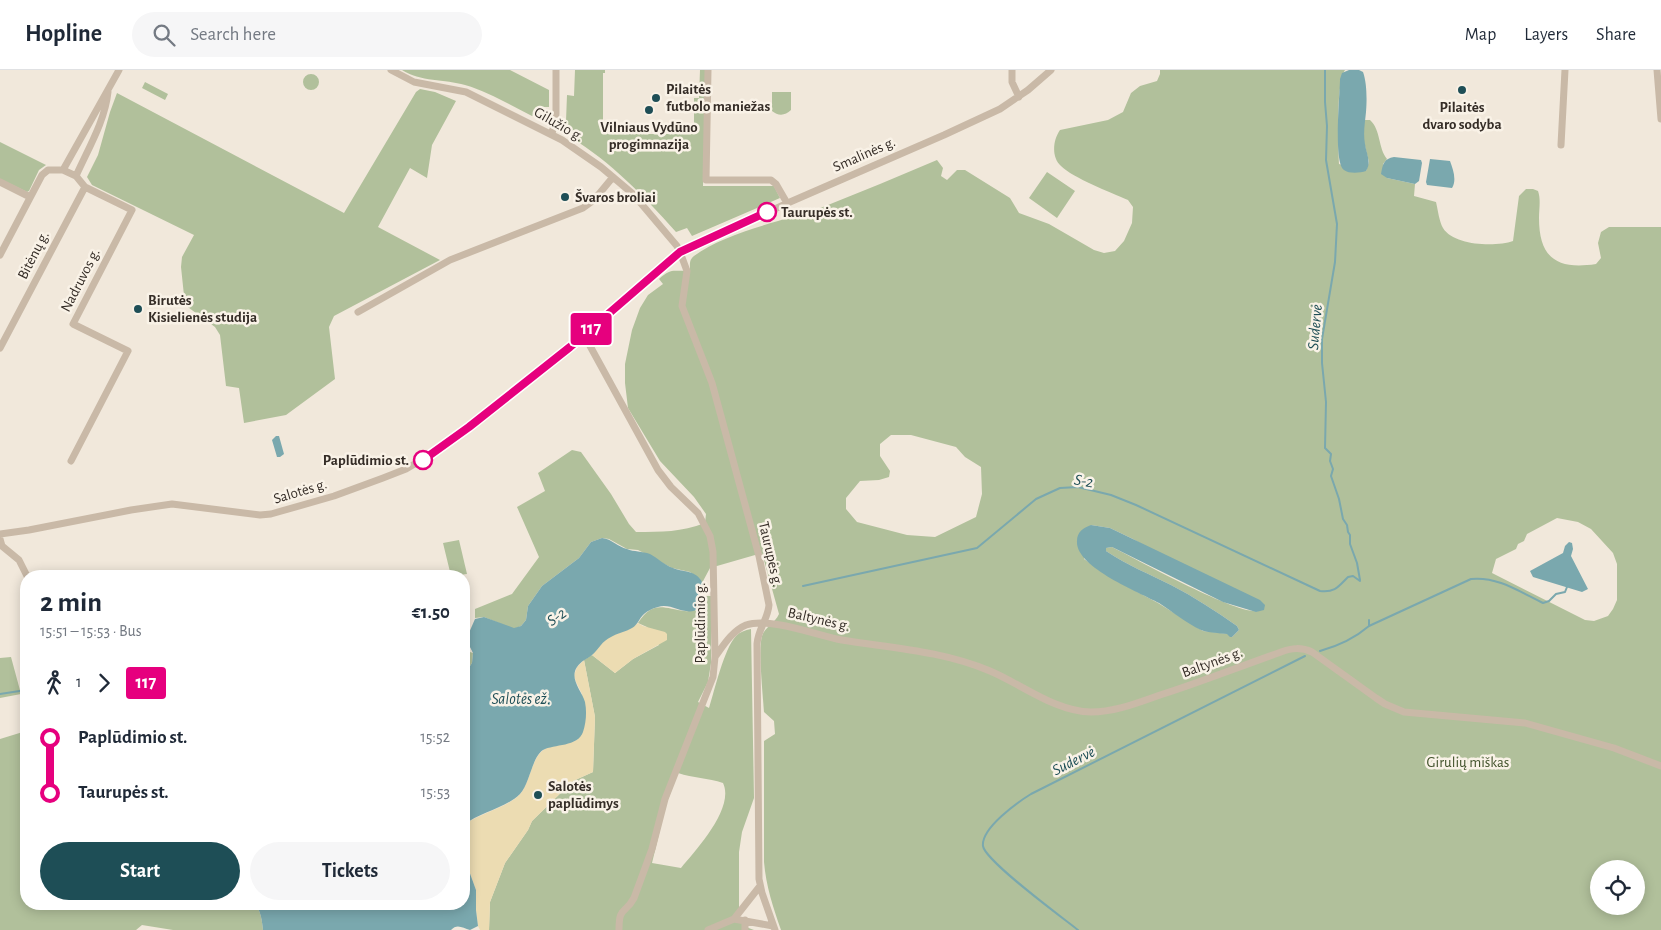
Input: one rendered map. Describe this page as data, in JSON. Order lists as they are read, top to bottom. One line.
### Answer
{"streets":{"street":["Gilužio g.","Smalinės g.","Bitėnų g.","Nadruvos g.","Salotės g.","Taurupės g.","Baltynės g.","Paplūdimio g."]},"crossings":[["Gilužio g.","Smalinės g."],["Gilužio g.","Salotės g."],["Gilužio g.","Taurupės g."],["Smalinės g.","Salotės g."],["Smalinės g.","Taurupės g."],["Bitėnų g.","Nadruvos g."],["Salotės g.","Taurupės g."],["Salotės g.","Paplūdimio g."],["Taurupės g.","Baltynės g."]],"water":["Sudervė","S-2","Salotės ež."],"parks":["Girulių miškas"],"places":["Pilaitės dvaro sodyba","Pilaitės futbolo maniežas","Vilniaus Vydūno progimnazija","Švaros broliai","Taurupės st.","Birutės Kisielienės studija","Paplūdimio st.","Salotės paplūdimys"],"lines":["bus line 117"],"page":{"header":"Hopline","search":"Search here","nav":["Map","Layers","Share"],"on_map":"117","heading":["2 min","15:51 – 15:53 · Bus","€1.50"],"legs":["1","117"],"list":[{"name":"Paplūdimio st.","value":"15:52"},{"name":"Taurupės st.","value":"15:53"}],"buttons":["Start","Tickets"]}}
